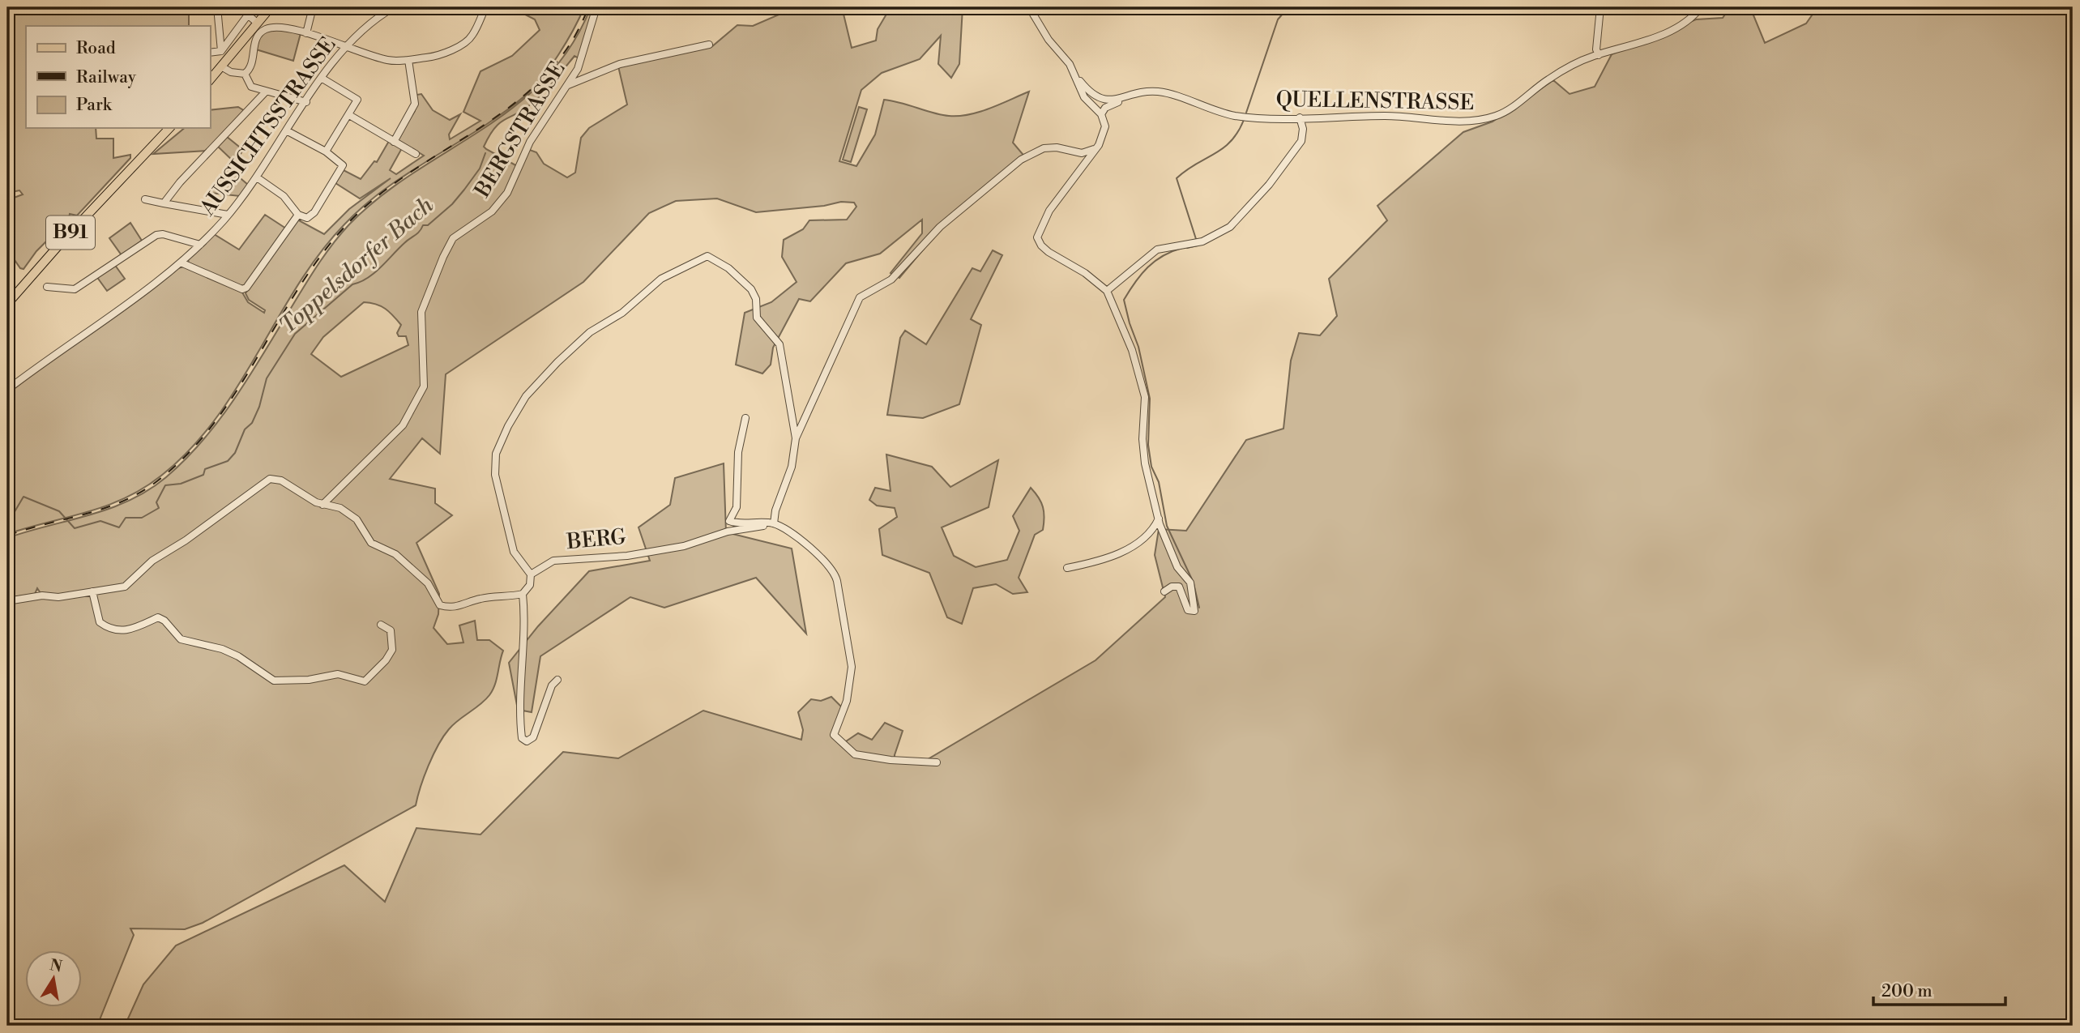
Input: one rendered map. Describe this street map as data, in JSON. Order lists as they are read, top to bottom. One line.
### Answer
{"streets":{"main road":["B91"],"street":["QUELLENSTRASSE","AUSSICHTSSTRASSE","BERGSTRASSE","BERG"]},"water":["Toppelsdorfer Bach"],"legend":["Road","Railway","Park"],"scale_bar":"200 m","north":"top"}
